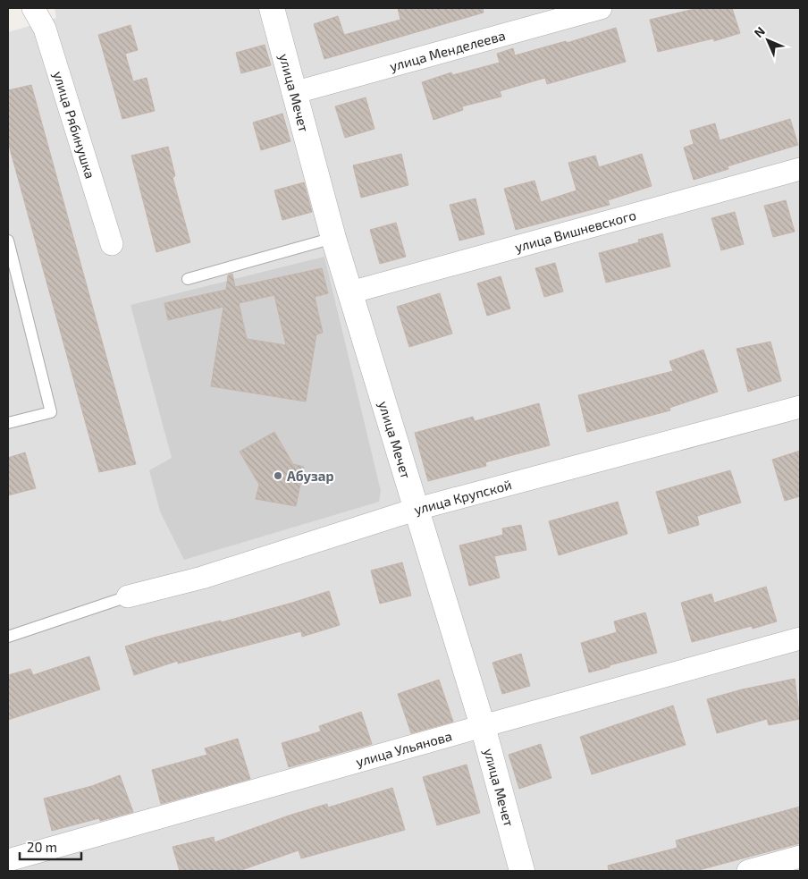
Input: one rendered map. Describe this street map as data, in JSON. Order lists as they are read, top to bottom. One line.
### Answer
{"streets":{"street":["улица Менделеева","улица Мечет","улица Рябинушка","улица Вишневского","улица Крупской","улица Ульянова"]},"crossings":[["улица Менделеева","улица Мечет"],["улица Мечет","улица Вишневского"],["улица Мечет","улица Крупской"],["улица Мечет","улица Ульянова"]],"places":["Абузар"],"scale_bar":"20 m","north":"top left"}
